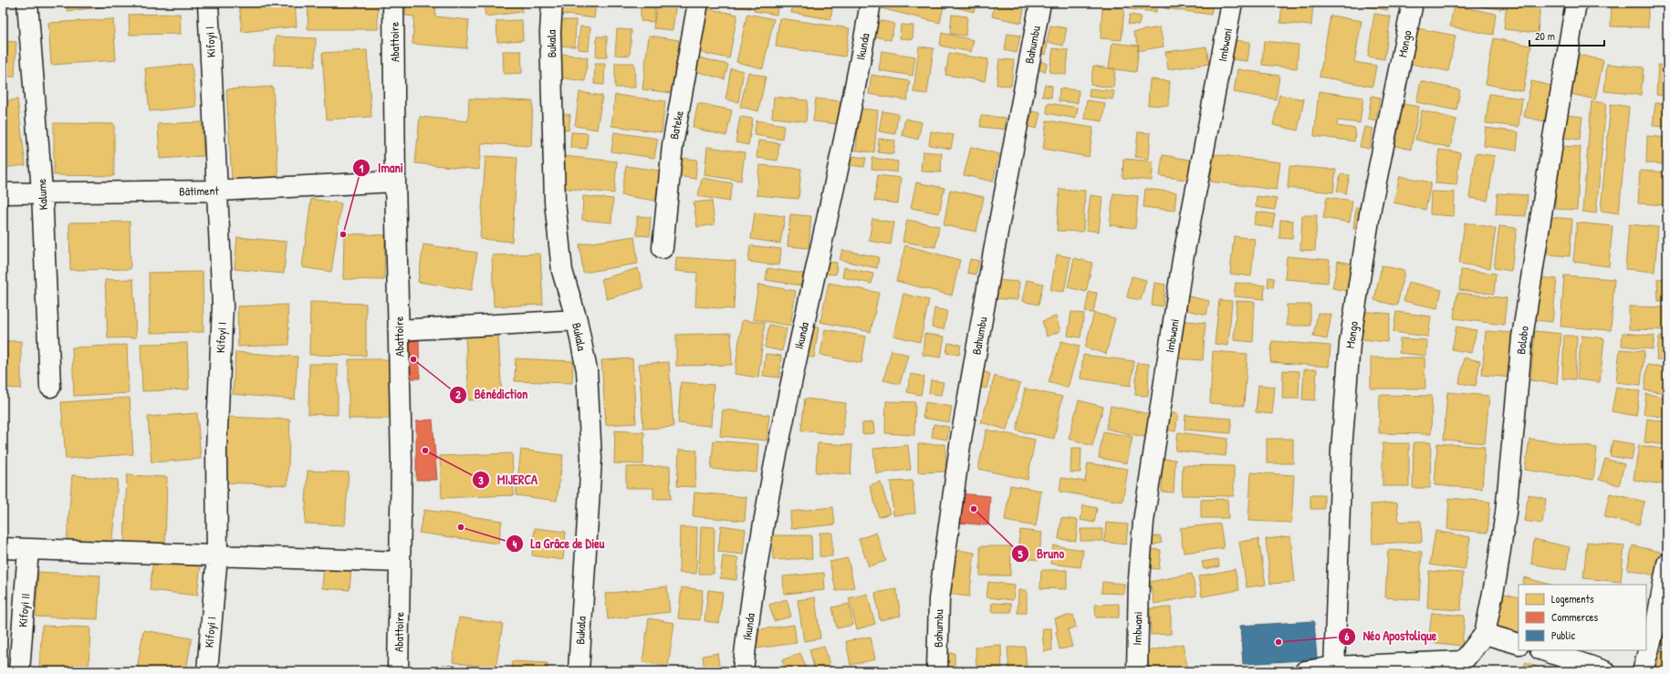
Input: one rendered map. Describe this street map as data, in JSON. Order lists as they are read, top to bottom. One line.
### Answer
{"streets":{"street":["Kifoyi I","Abattoire","Bukala","Mongo","Bahumbu","Imbwani","Ikunda","Bateke","Bâtiment","Kalume","Bolobo","Kifoyi II"]},"crossings":[["Kifoyi I","Bâtiment"],["Abattoire","Bâtiment"],["Bâtiment","Kalume"]],"places":["Imani","Bénédiction","MIJERCA","Bruno","La Grâce de Dieu","Néo Apostolique"],"legend":["Logements","Commerces","Public"],"scale_bar":"20 m"}
